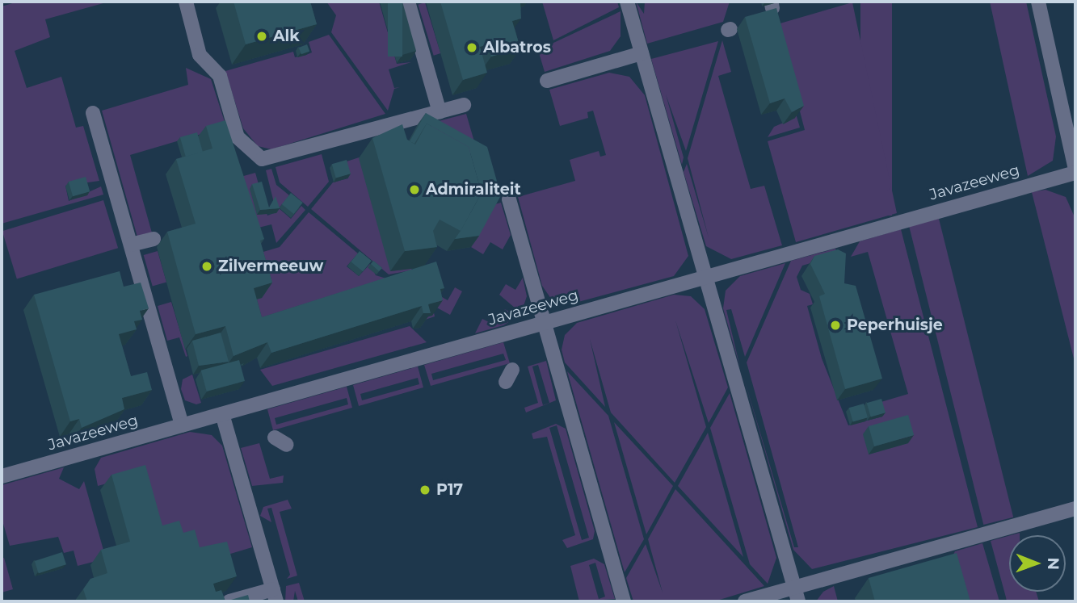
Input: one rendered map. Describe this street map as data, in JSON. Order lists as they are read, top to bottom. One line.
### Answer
{"streets":{"street":["Javazeeweg"]},"places":["Alk","Albatros","Admiraliteit","Zilvermeeuw","Peperhuisje","P17"],"north":"right"}
